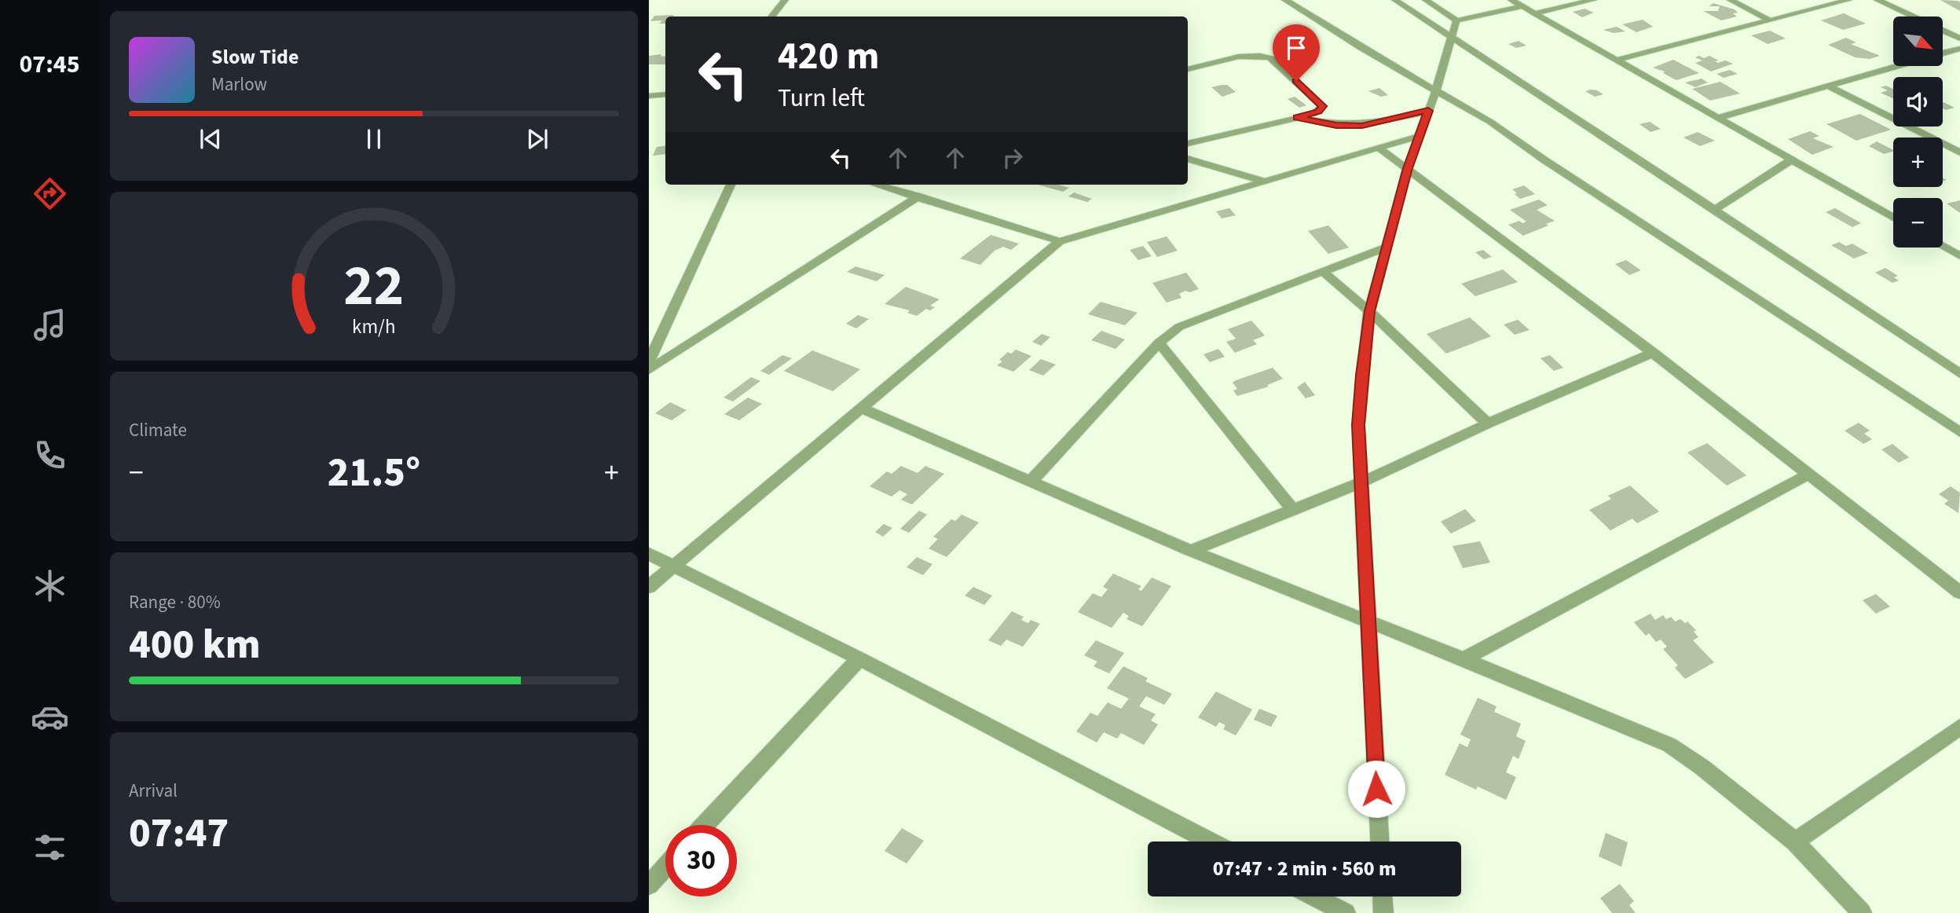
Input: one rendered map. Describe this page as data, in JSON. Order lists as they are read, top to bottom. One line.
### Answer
{"north":"bottom right","page":{"tabs":"07:45","map_buttons":["+","−"],"turn":["420 m","Turn left"],"song":["Slow Tide","Marlow"],"tile":["Climate",["Range · 80%","400 km"],["Arrival","07:47"]],"heat":["−","21.5°","+"],"limit":"30","trip":"07:47 · 2 min · 560 m","gauge":["22","km/h"]}}
